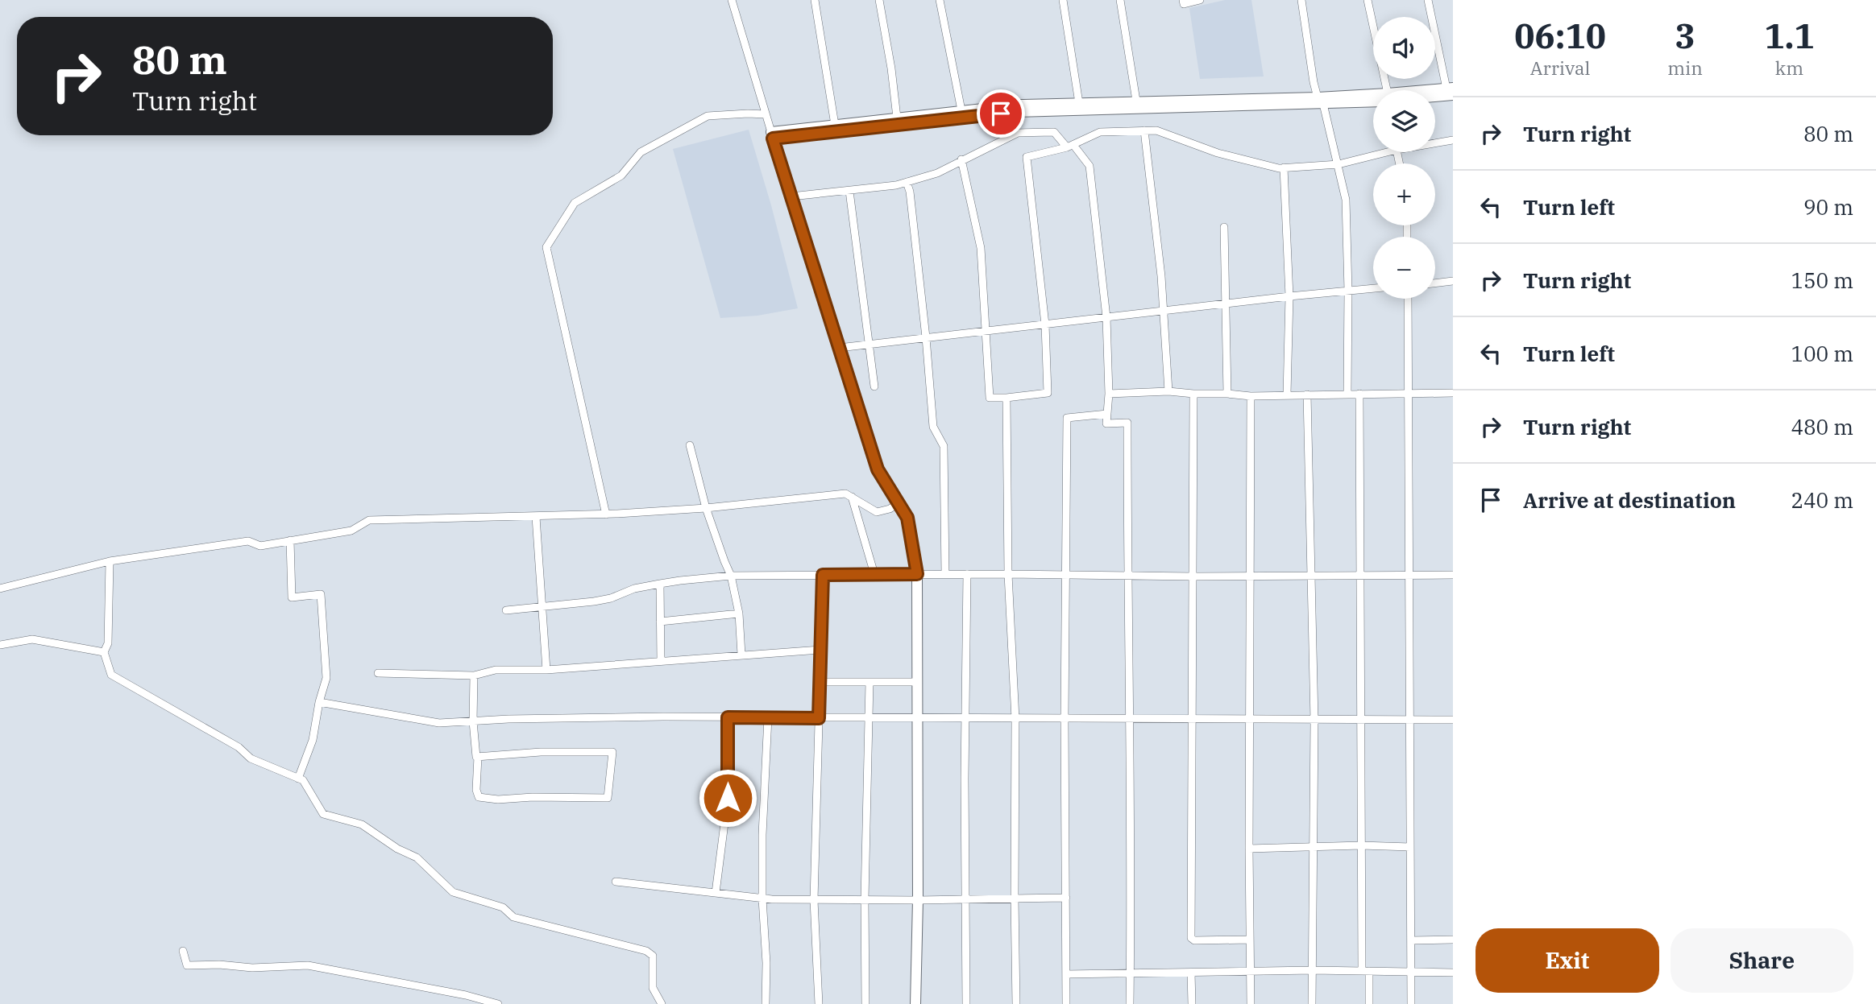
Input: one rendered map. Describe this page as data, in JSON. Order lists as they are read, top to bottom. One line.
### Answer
{"page":{"eta":["06:10","Arrival","3","min","1.1","km"],"map_buttons":["+","−"],"turn":["80 m","Turn right"],"list":[{"name":"Turn right","value":"80 m"},{"name":"Turn left","value":"90 m"},{"name":"Turn right","value":"150 m"},{"name":"Turn left","value":"100 m"},{"name":"Turn right","value":"480 m"},{"name":"Arrive at destination","value":"240 m"}],"buttons":["Exit","Share"]}}
